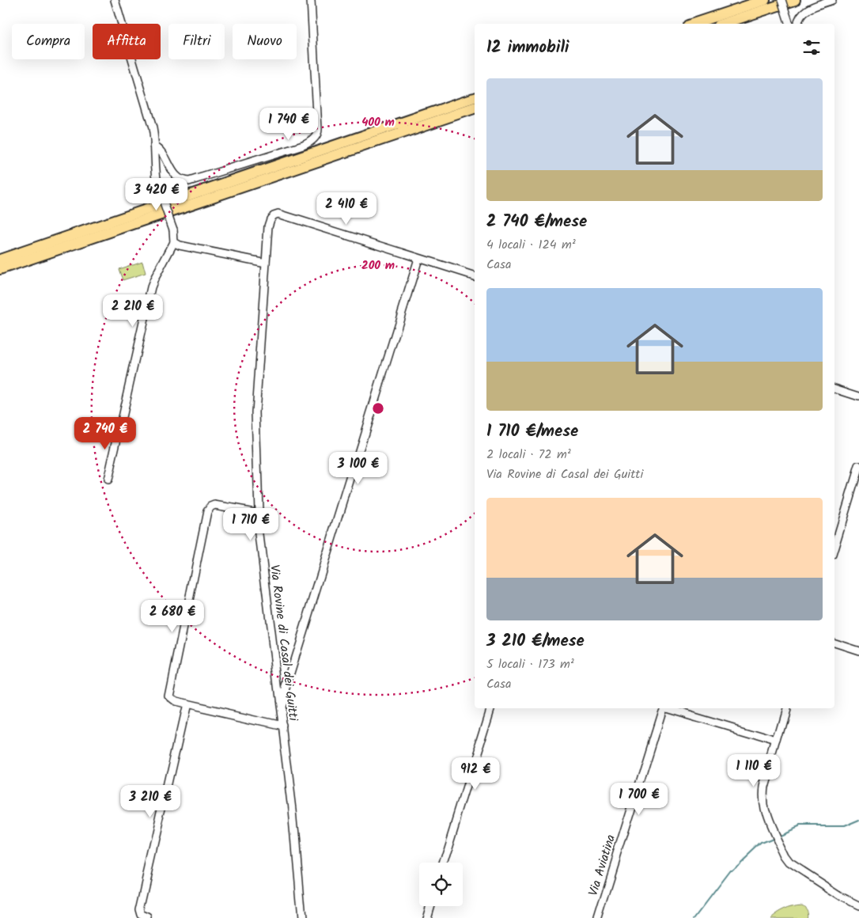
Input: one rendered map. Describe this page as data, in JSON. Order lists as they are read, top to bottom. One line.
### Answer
{"streets":{"street":["Via Rovine di Casal dei Guitti","Via Aviatina"]},"page":{"chip":["Compra","Affitta","Filtri","Nuovo"],"heading":"12 immobili","list":[{"name":"2 740 €/mese","note":"4 locali · 124 m² · Casa"},{"name":"1 710 €/mese","note":"2 locali · 72 m² · Via Rovine di Casal dei Guitti"},{"name":"3 210 €/mese","note":"5 locali · 173 m² · Casa"}],"price":["1 740 €","3 420 €","2 410 €","2 210 €","2 740 €","3 100 €","1 710 €","2 680 €","1 110 €","912 €","1 700 €","3 210 €"]},"rings":["400 m","200 m"]}
